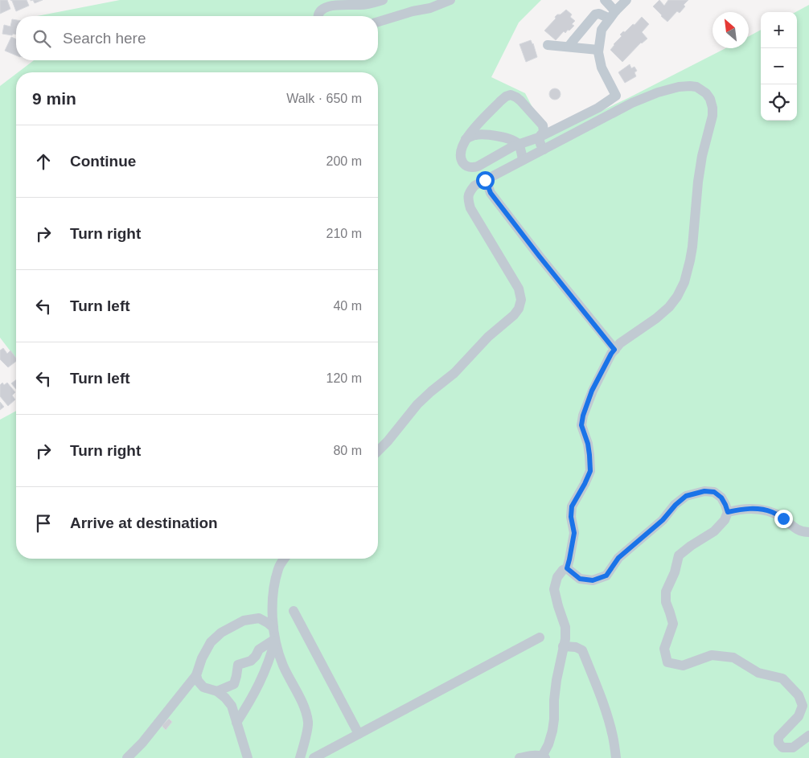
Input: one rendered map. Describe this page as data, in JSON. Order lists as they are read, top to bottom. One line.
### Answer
{"north":"top left","page":{"map_buttons":["+","−"],"search":"Search here","heading":["9 min","Walk · 650 m"],"list":[["Continue","200 m"],["Turn right","210 m"],["Turn left","40 m"],["Turn left","120 m"],["Turn right","80 m"],"Arrive at destination"]}}
